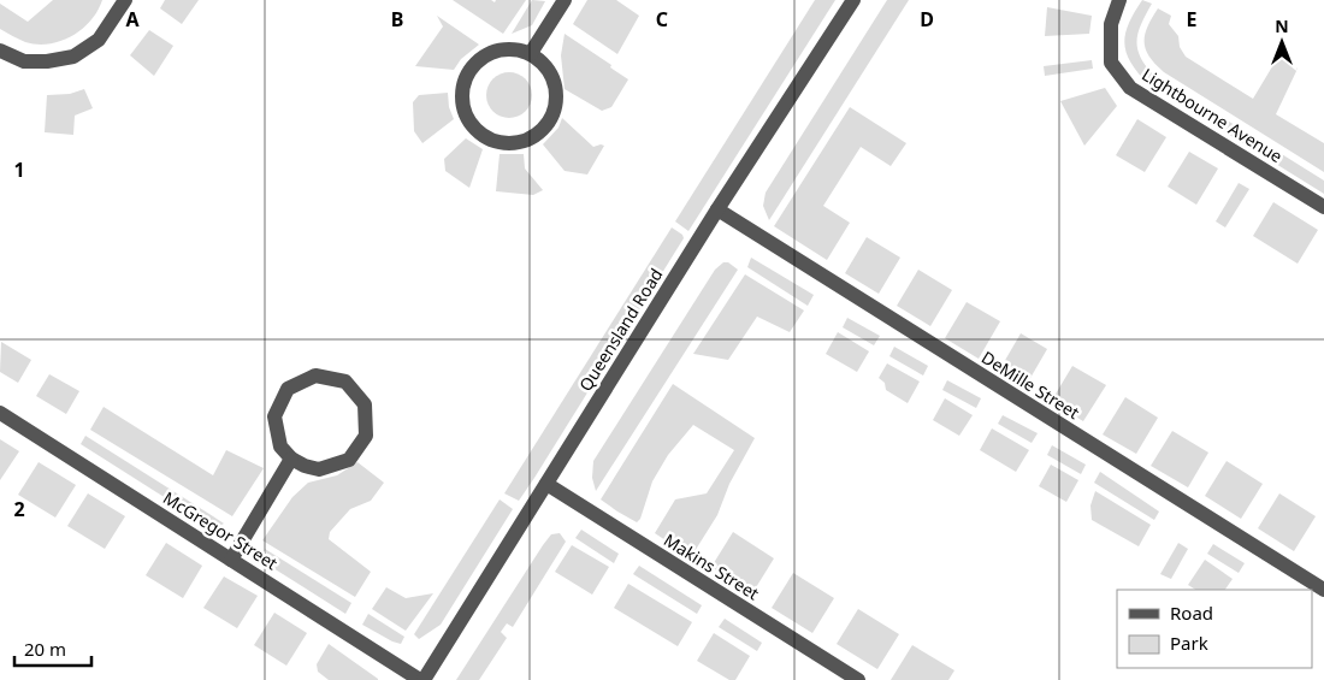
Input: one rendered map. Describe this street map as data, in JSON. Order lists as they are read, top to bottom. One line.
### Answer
{"streets":{"street":["Lightbourne Avenue","Queensland Road","DeMille Street","McGregor Street","Makins Street"]},"crossings":[["Queensland Road","DeMille Street"],["Queensland Road","McGregor Street"],["Queensland Road","Makins Street"]],"legend":["Road","Park"],"scale_bar":"20 m","north":"top","grid":{"columns":["A","B","C","D","E"],"rows":["1","2"]}}
